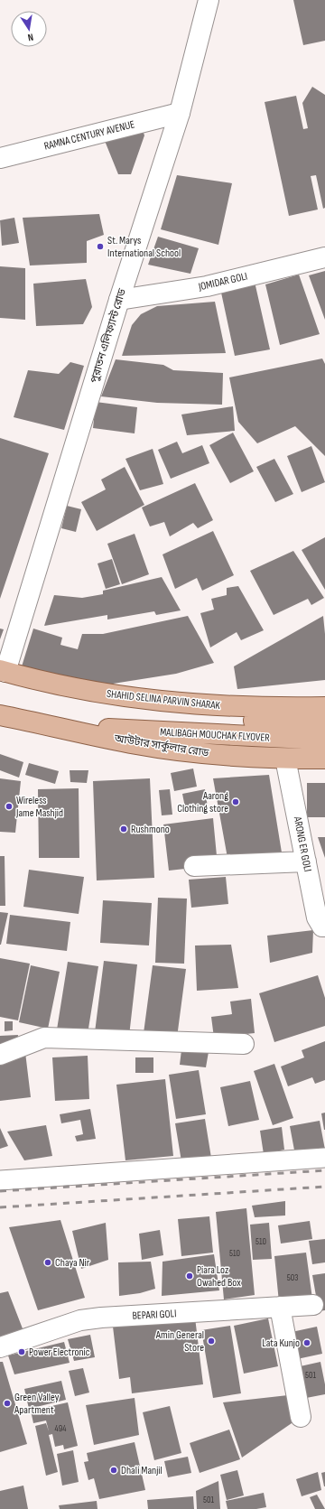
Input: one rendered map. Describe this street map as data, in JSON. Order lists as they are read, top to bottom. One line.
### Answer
{"streets":{"main road":["SHAHID SELINA PARVIN SHARAK","MALIBAGH MOUCHAK FLYOVER","আউটার সার্কুলার রোড"],"street":["RAMNA CENTURY AVENUE","JOMIDAR GOLI","পুরাতন এলিফ্যান্ট রোড","ARONG ER GOLI","BEPARI GOLI"]},"crossings":[["RAMNA CENTURY AVENUE","পুরাতন এলিফ্যান্ট রোড"],["JOMIDAR GOLI","পুরাতন এলিফ্যান্ট রোড"],["পুরাতন এলিফ্যান্ট রোড","SHAHID SELINA PARVIN SHARAK"],["MALIBAGH MOUCHAK FLYOVER","আউটার সার্কুলার রোড"],["আউটার সার্কুলার রোড","ARONG ER GOLI"]],"places":["St. Marys International School","Aarong Clothing store","Wireless Jame Mashjid","Rushmono","Chaya Nir","Piara Loz Owahed Box","Amin General Store","Lata Kunjo","Power Electronic","Green Valley Apartment","Dhali Manjil"],"house_numbers":["510","510","503","501","494","501"],"north":"bottom"}
